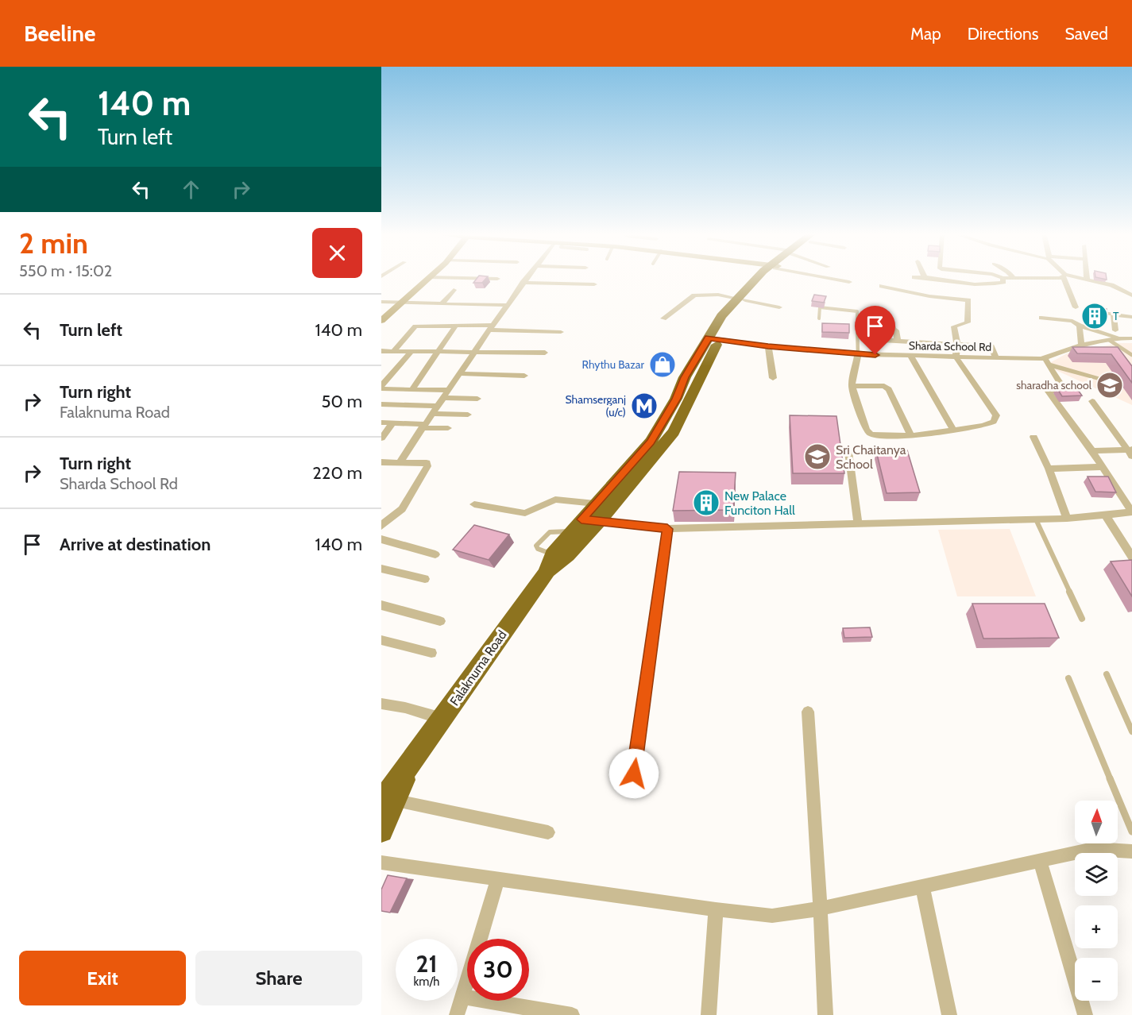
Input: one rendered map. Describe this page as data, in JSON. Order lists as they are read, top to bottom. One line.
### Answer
{"streets":{"highway":["Falaknuma Road"],"street":["Sharda School Rd"]},"crossings":[["Sharda School Rd","Falaknuma Road"]],"places":{"building":["T","New Palace Funciton Hall"],"shop":["Rhythu Bazar"],"school or university":["sharadha school","Sri Chaitanya School"],"metro station":["Shamserganj (u/c)"]},"north":"top","page":{"header":"Beeline","nav":["Map","Directions","Saved"],"turn":["140 m","Turn left"],"heading":["2 min","550 m · 15:02"],"list":[{"name":"Turn left","value":"140 m"},{"name":"Turn right","note":"Falaknuma Road","value":"50 m"},{"name":"Turn right","note":"Sharda School Rd","value":"220 m"},{"name":"Arrive at destination","value":"140 m"}],"map_buttons":["+","−"],"speed":"21 km/h","limit":"30","buttons":["Exit","Share"]}}
